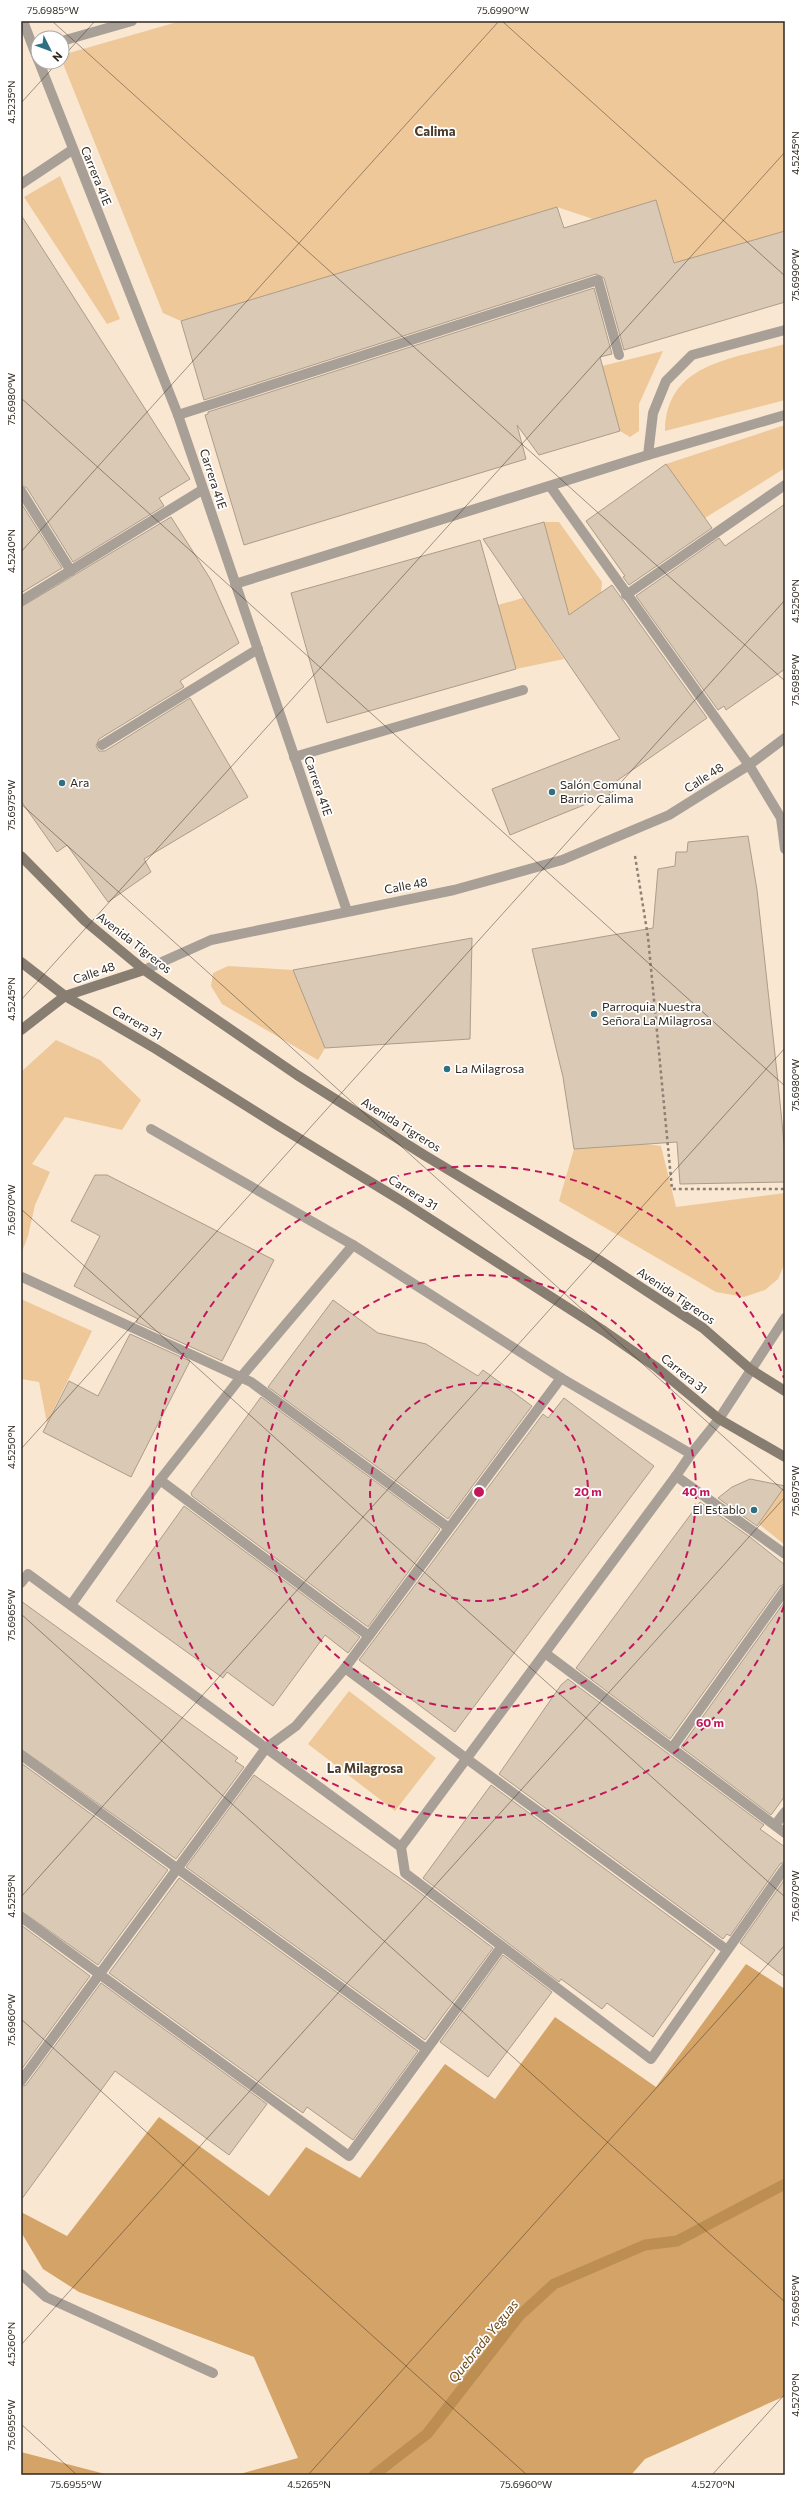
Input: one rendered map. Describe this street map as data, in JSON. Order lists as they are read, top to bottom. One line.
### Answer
{"streets":{"main road":["Calle 48","Avenida Tigreros","Carrera 31"],"street":["Carrera 41E"]},"crossings":[["Carrera 41E","Calle 48"],["Calle 48","Avenida Tigreros"],["Calle 48","Carrera 31"]],"districts":["Calima","La Milagrosa"],"water":["Quebrada Yeguas"],"places":["Ara","Salón Comunal Barrio Calima","Parroquia Nuestra Señora La Milagrosa","La Milagrosa","El Establo"],"north":"bottom right","coordinates":["75.6985°W","75.6990°W","4.5235°N","4.5245°N","75.6980°W","4.5240°N","4.5250°N","75.6975°W","75.6970°W","75.6965°W","4.5255°N","75.6960°W","4.5260°N","4.5270°N","75.6955°W","4.5265°N"],"rings":["20 m","40 m","60 m"]}
